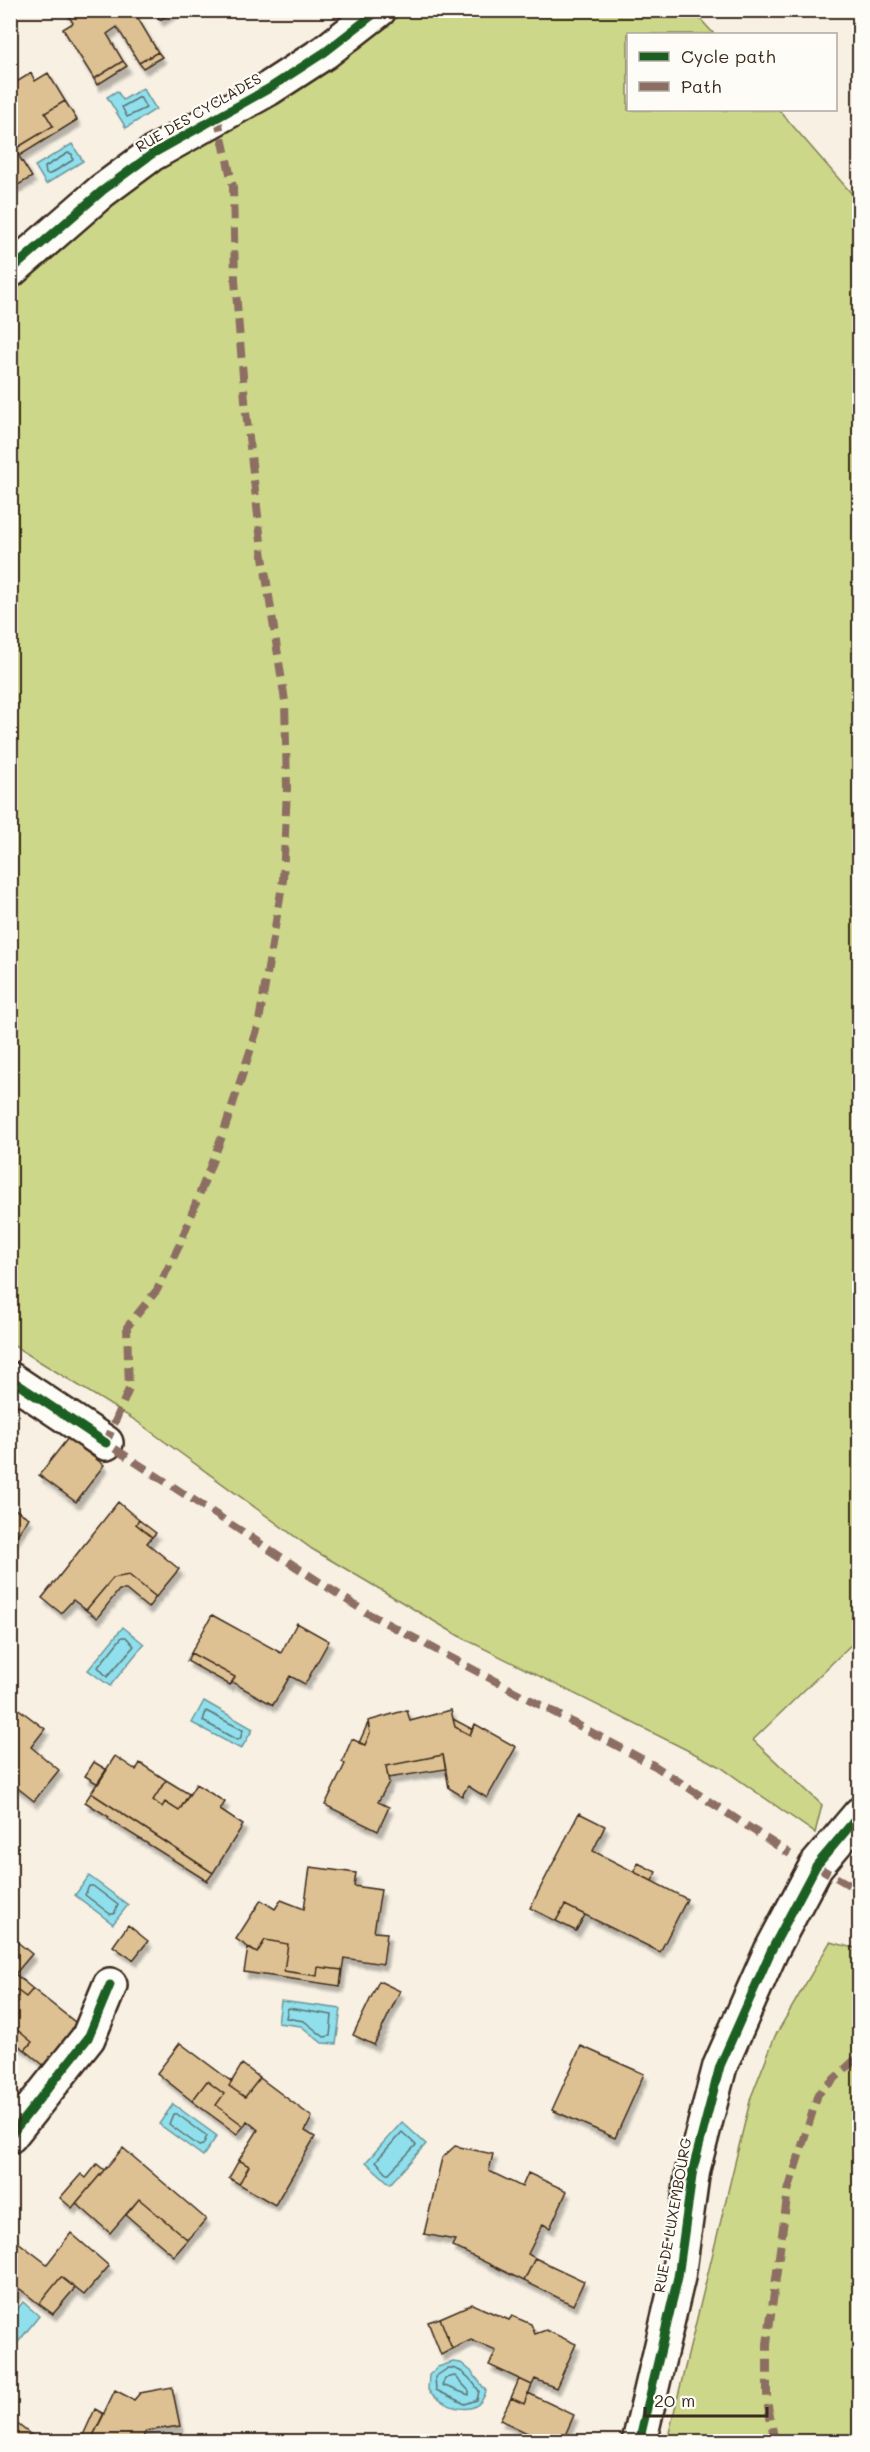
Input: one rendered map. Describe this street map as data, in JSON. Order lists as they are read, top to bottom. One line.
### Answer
{"streets":{"street":["RUE DES CYCLADES","RUE DE LUXEMBOURG"]},"legend":["Cycle path","Path"],"scale_bar":"20 m"}
